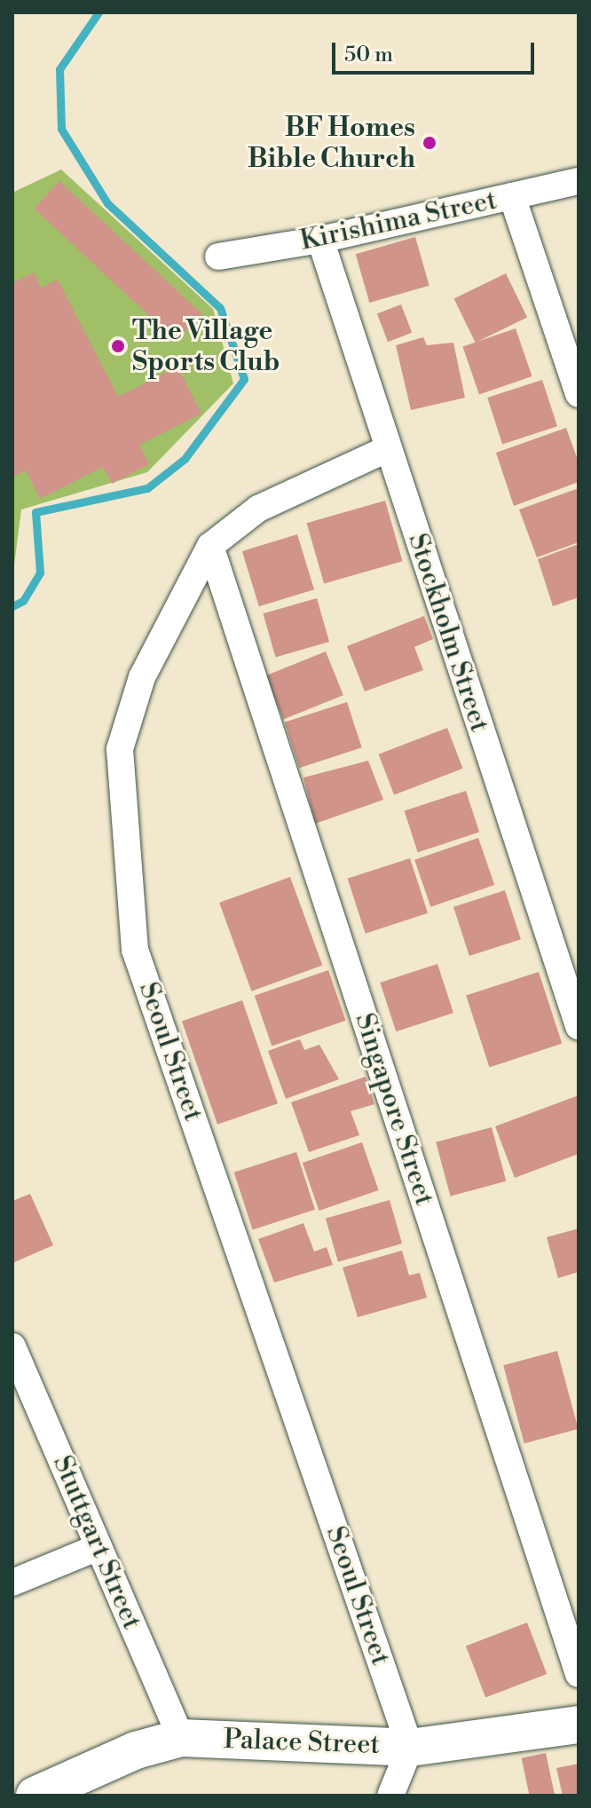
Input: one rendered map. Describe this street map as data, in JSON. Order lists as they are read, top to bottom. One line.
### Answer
{"streets":{"street":["Kirishima Street","Stockholm Street","Seoul Street","Singapore Street","Stuttgart Street","Palace Street"]},"crossings":[["Kirishima Street","Stockholm Street"],["Stockholm Street","Seoul Street"],["Seoul Street","Singapore Street"],["Seoul Street","Palace Street"],["Stuttgart Street","Palace Street"]],"places":["BF Homes Bible Church","The Village Sports Club"],"scale_bar":"50 m"}
